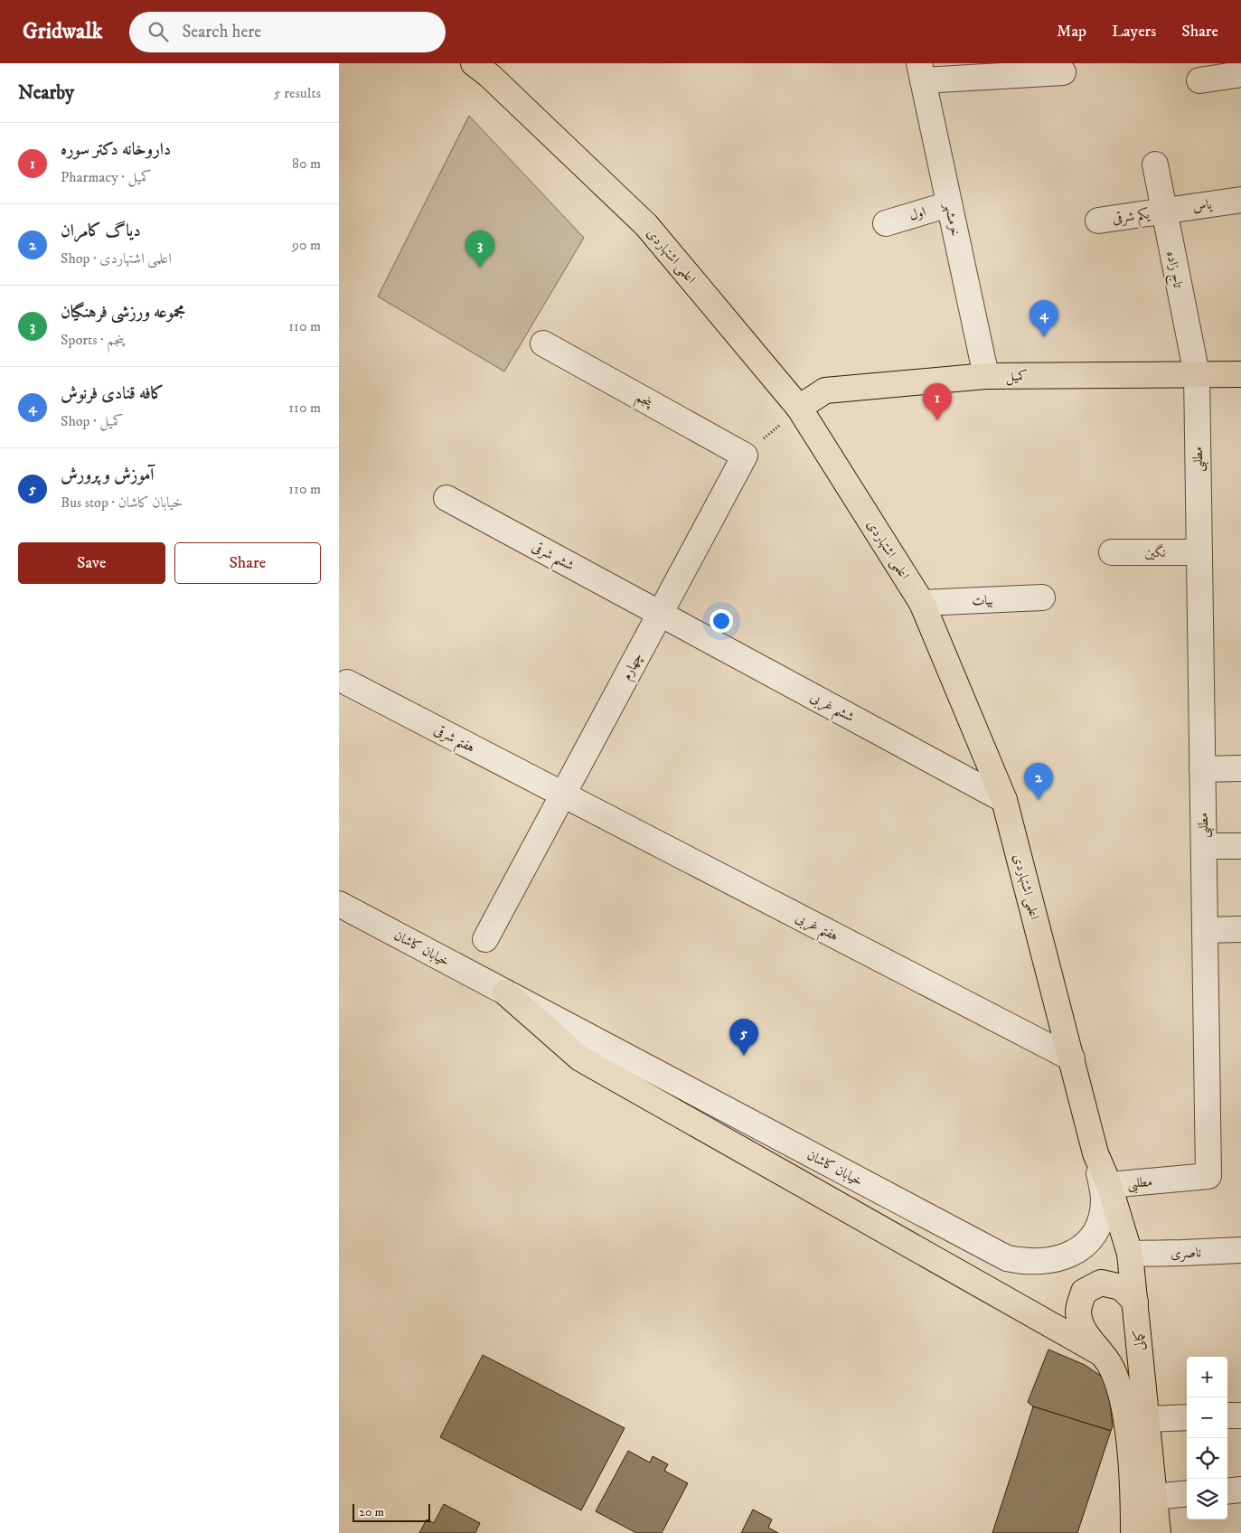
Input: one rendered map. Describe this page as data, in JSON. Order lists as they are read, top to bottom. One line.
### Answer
{"streets":{"main road":["اعلمی اشتهاردی","کمیل","خیابان کاشان","کمالی"],"street":["یاس","اول","یکم شرقی","خرمشهر","تاج زاده","پنجم","مطلبی","نگین","ششم شرقی","بیات","چهارم","ششم غربی","هفتم شرقی","هفتم غربی","ناصری"]},"crossings":[["یاس","یکم شرقی"],["یاس","تاج زاده"],["اول","خرمشهر"],["یکم شرقی","تاج زاده"],["خرمشهر","کمیل"],["اعلمی اشتهاردی","کمیل"],["اعلمی اشتهاردی","بیات"],["اعلمی اشتهاردی","ششم غربی"],["اعلمی اشتهاردی","هفتم غربی"],["اعلمی اشتهاردی","خیابان کاشان"],["اعلمی اشتهاردی","کمالی"],["تاج زاده","کمیل"],["تاج زاده","مطلبی"],["کمیل","مطلبی"],["پنجم","چهارم"],["مطلبی","نگین"],["مطلبی","کمالی"],["ششم شرقی","چهارم"],["ششم شرقی","ششم غربی"],["چهارم","ششم غربی"],["چهارم","هفتم شرقی"],["چهارم","هفتم غربی"],["هفتم شرقی","هفتم غربی"],["خیابان کاشان","کمالی"],["ناصری","کمالی"]],"scale_bar":"20 m","page":{"header":"Gridwalk","search":"Search here","nav":["Map","Layers","Share"],"heading":["Nearby","5 results"],"list":[{"mark":"1","name":"داروخانه دکتر سوره","note":"Pharmacy · کمیل","value":"80 m"},{"mark":"2","name":"دیاگ کامران","note":"Shop · اعلمی اشتهاردی","value":"90 m"},{"mark":"3","name":"مجموعه ورزشی فرهنگیان","note":"Sports · پنجم","value":"110 m"},{"mark":"4","name":"کافه قنادی فرنوش","note":"Shop · کمیل","value":"110 m"},{"mark":"5","name":"آموزش و پرورش","note":"Bus stop · خیابان کاشان","value":"110 m"}],"pins":["3","4","1","2","5"],"buttons":["Save","Share"],"map_buttons":["+","−"],"scale":"20 m"}}
